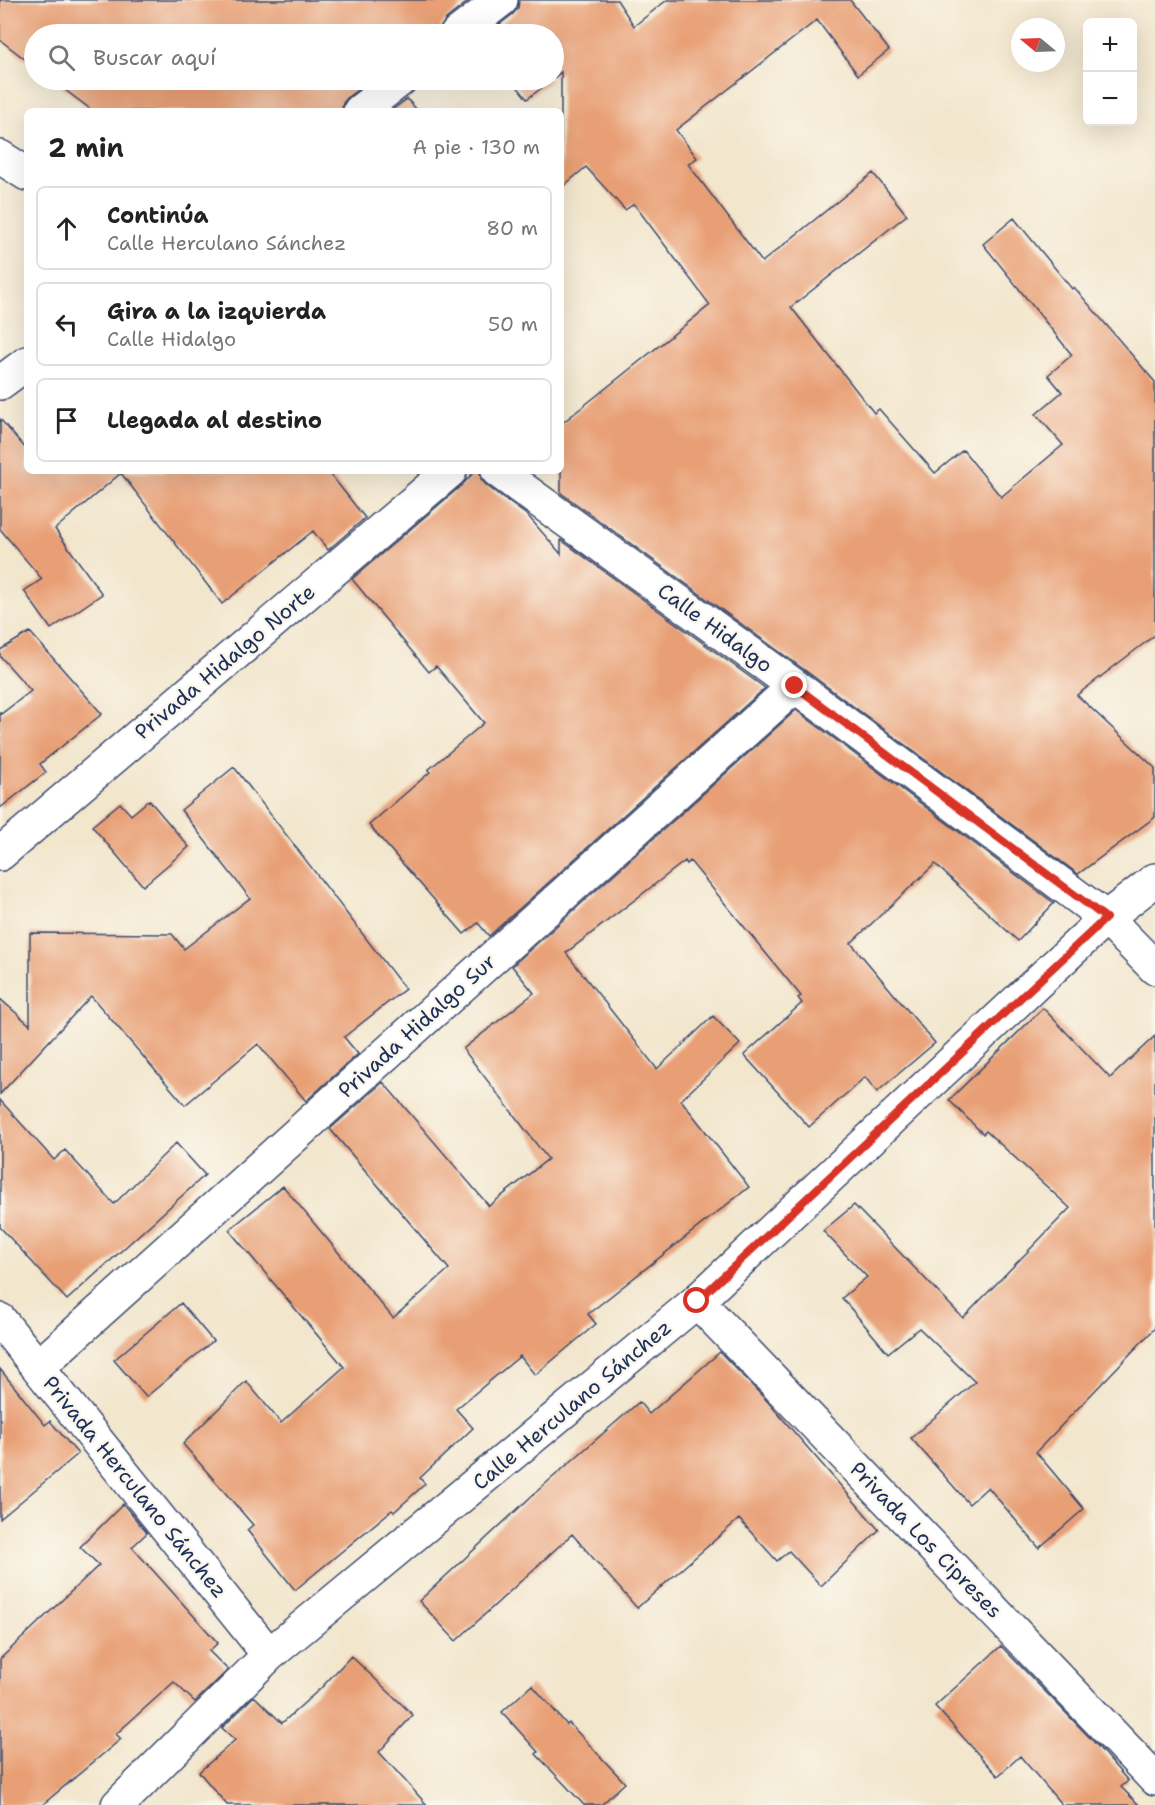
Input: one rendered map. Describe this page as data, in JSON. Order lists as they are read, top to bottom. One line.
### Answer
{"streets":{"street":["Calle Hidalgo","Privada Hidalgo Norte","Privada Hidalgo Sur","Calle Herculano Sánchez","Privada Herculano Sánchez","Privada Los Cipreses"]},"crossings":[["Calle Hidalgo","Privada Hidalgo Sur"],["Calle Hidalgo","Calle Herculano Sánchez"],["Privada Hidalgo Sur","Privada Herculano Sánchez"],["Calle Herculano Sánchez","Privada Herculano Sánchez"],["Calle Herculano Sánchez","Privada Los Cipreses"]],"north":"left","page":{"map_buttons":["+","−"],"search":"Buscar aquí","heading":["2 min","A pie · 130 m"],"list":[["Continúa","Calle Herculano Sánchez","80 m"],["Gira a la izquierda","Calle Hidalgo","50 m"],"Llegada al destino"]}}
